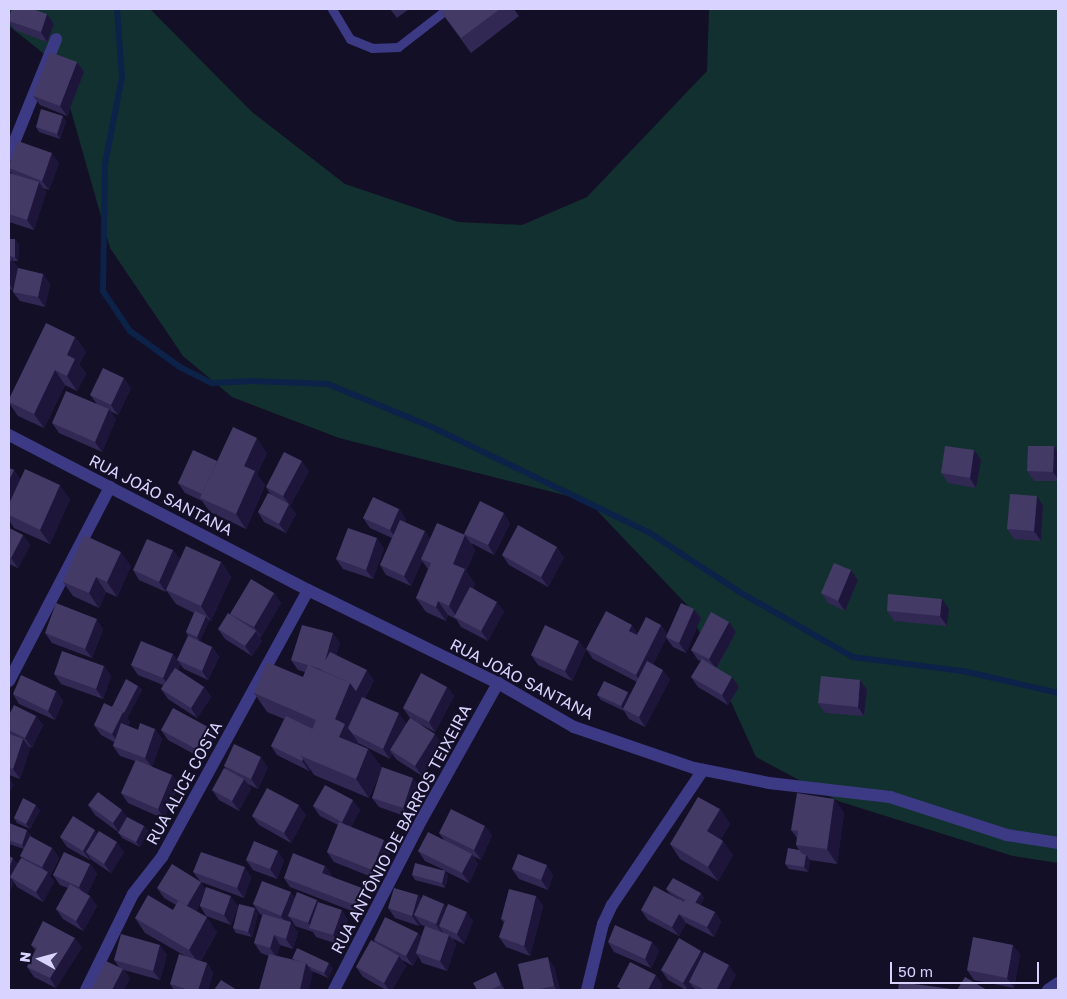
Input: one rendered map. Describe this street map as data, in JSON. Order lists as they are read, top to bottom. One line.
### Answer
{"streets":{"street":["RUA JOÃO SANTANA","RUA ALICE COSTA","RUA ANTÔNIO DE BARROS TEIXEIRA"]},"crossings":[["RUA JOÃO SANTANA","RUA ALICE COSTA"],["RUA JOÃO SANTANA","RUA ANTÔNIO DE BARROS TEIXEIRA"]],"scale_bar":"50 m","north":"left"}
